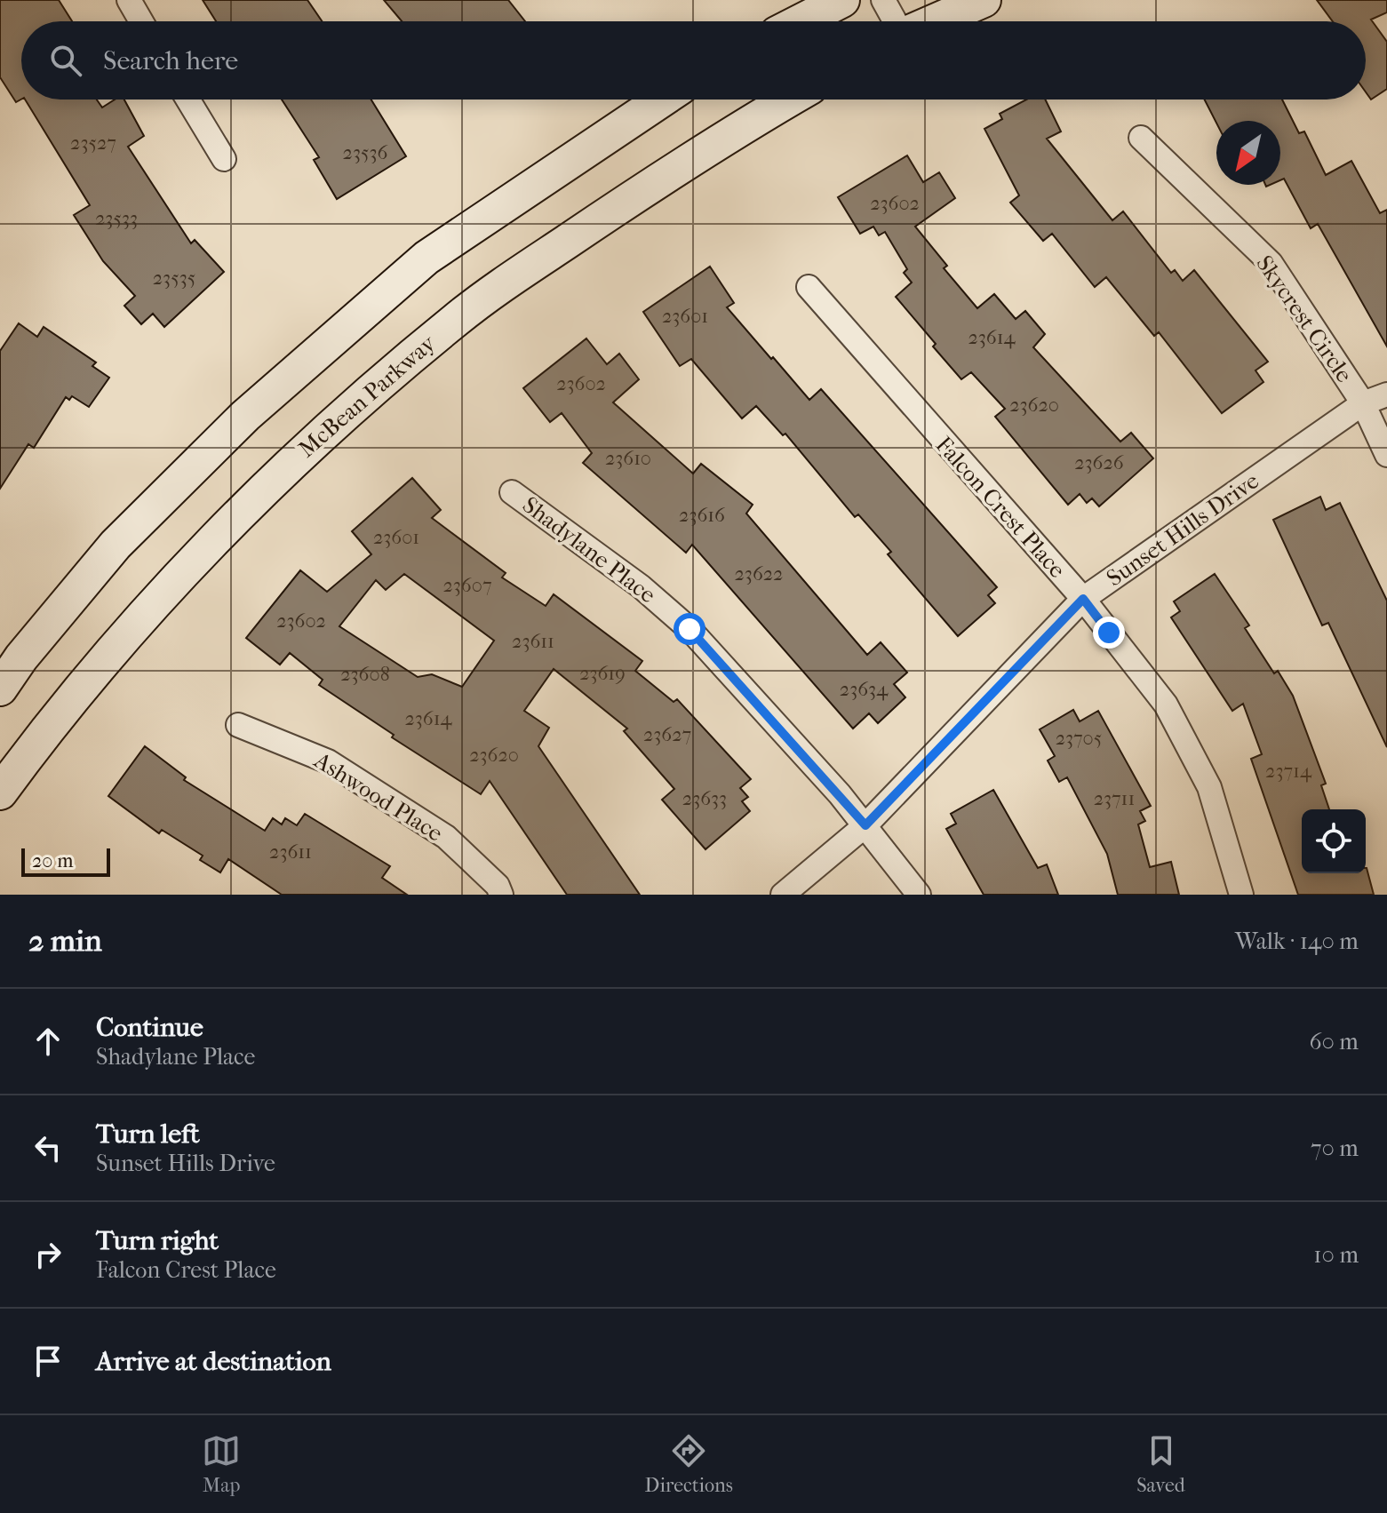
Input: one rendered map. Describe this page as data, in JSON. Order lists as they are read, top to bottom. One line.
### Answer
{"streets":{"main road":["McBean Parkway"],"street":["Skycrest Circle","Falcon Crest Place","Sunset Hills Drive","Shadylane Place","Ashwood Place"]},"crossings":[["Skycrest Circle","Sunset Hills Drive"],["Falcon Crest Place","Sunset Hills Drive"],["Sunset Hills Drive","Shadylane Place"]],"house_numbers":["23527","23536","23602","23533","23535","23601","23614","23602","23620","23610","23626","23616","23601","23622","23607","23602","23611","23619","23608","23634","23614","23627","23705","23620","23714","23633","23711","23611"],"scale_bar":"20 m","north":"bottom left","page":{"search":"Search here","scale":"20 m","heading":["2 min","Walk · 140 m"],"list":[["Continue","Shadylane Place","60 m"],["Turn left","Sunset Hills Drive","70 m"],["Turn right","Falcon Crest Place","10 m"],"Arrive at destination"],"nav":["Map","Directions","Saved"]}}
